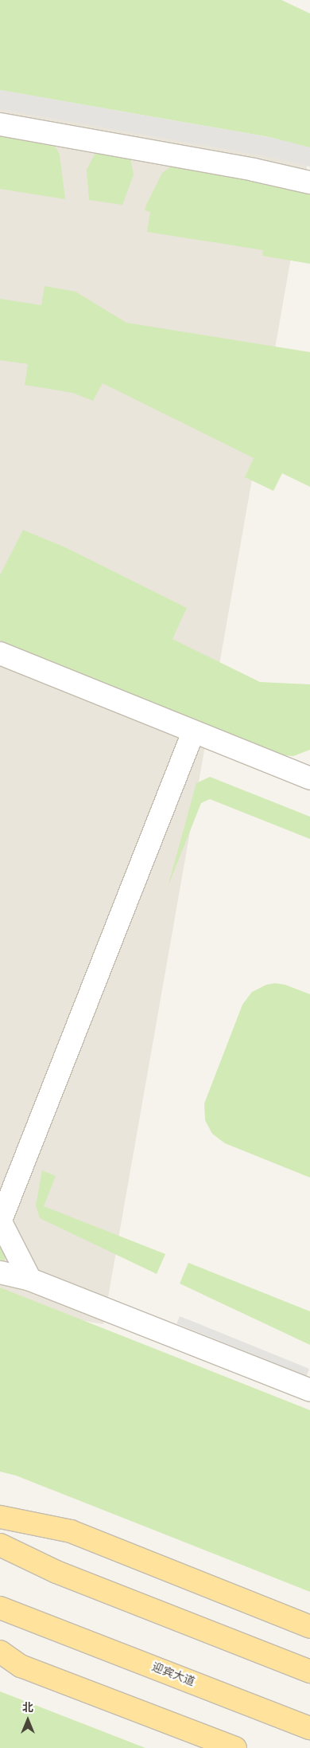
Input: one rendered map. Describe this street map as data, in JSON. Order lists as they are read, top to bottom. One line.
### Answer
{"streets":{"main road":["迎宾大道"]},"north":"top"}
